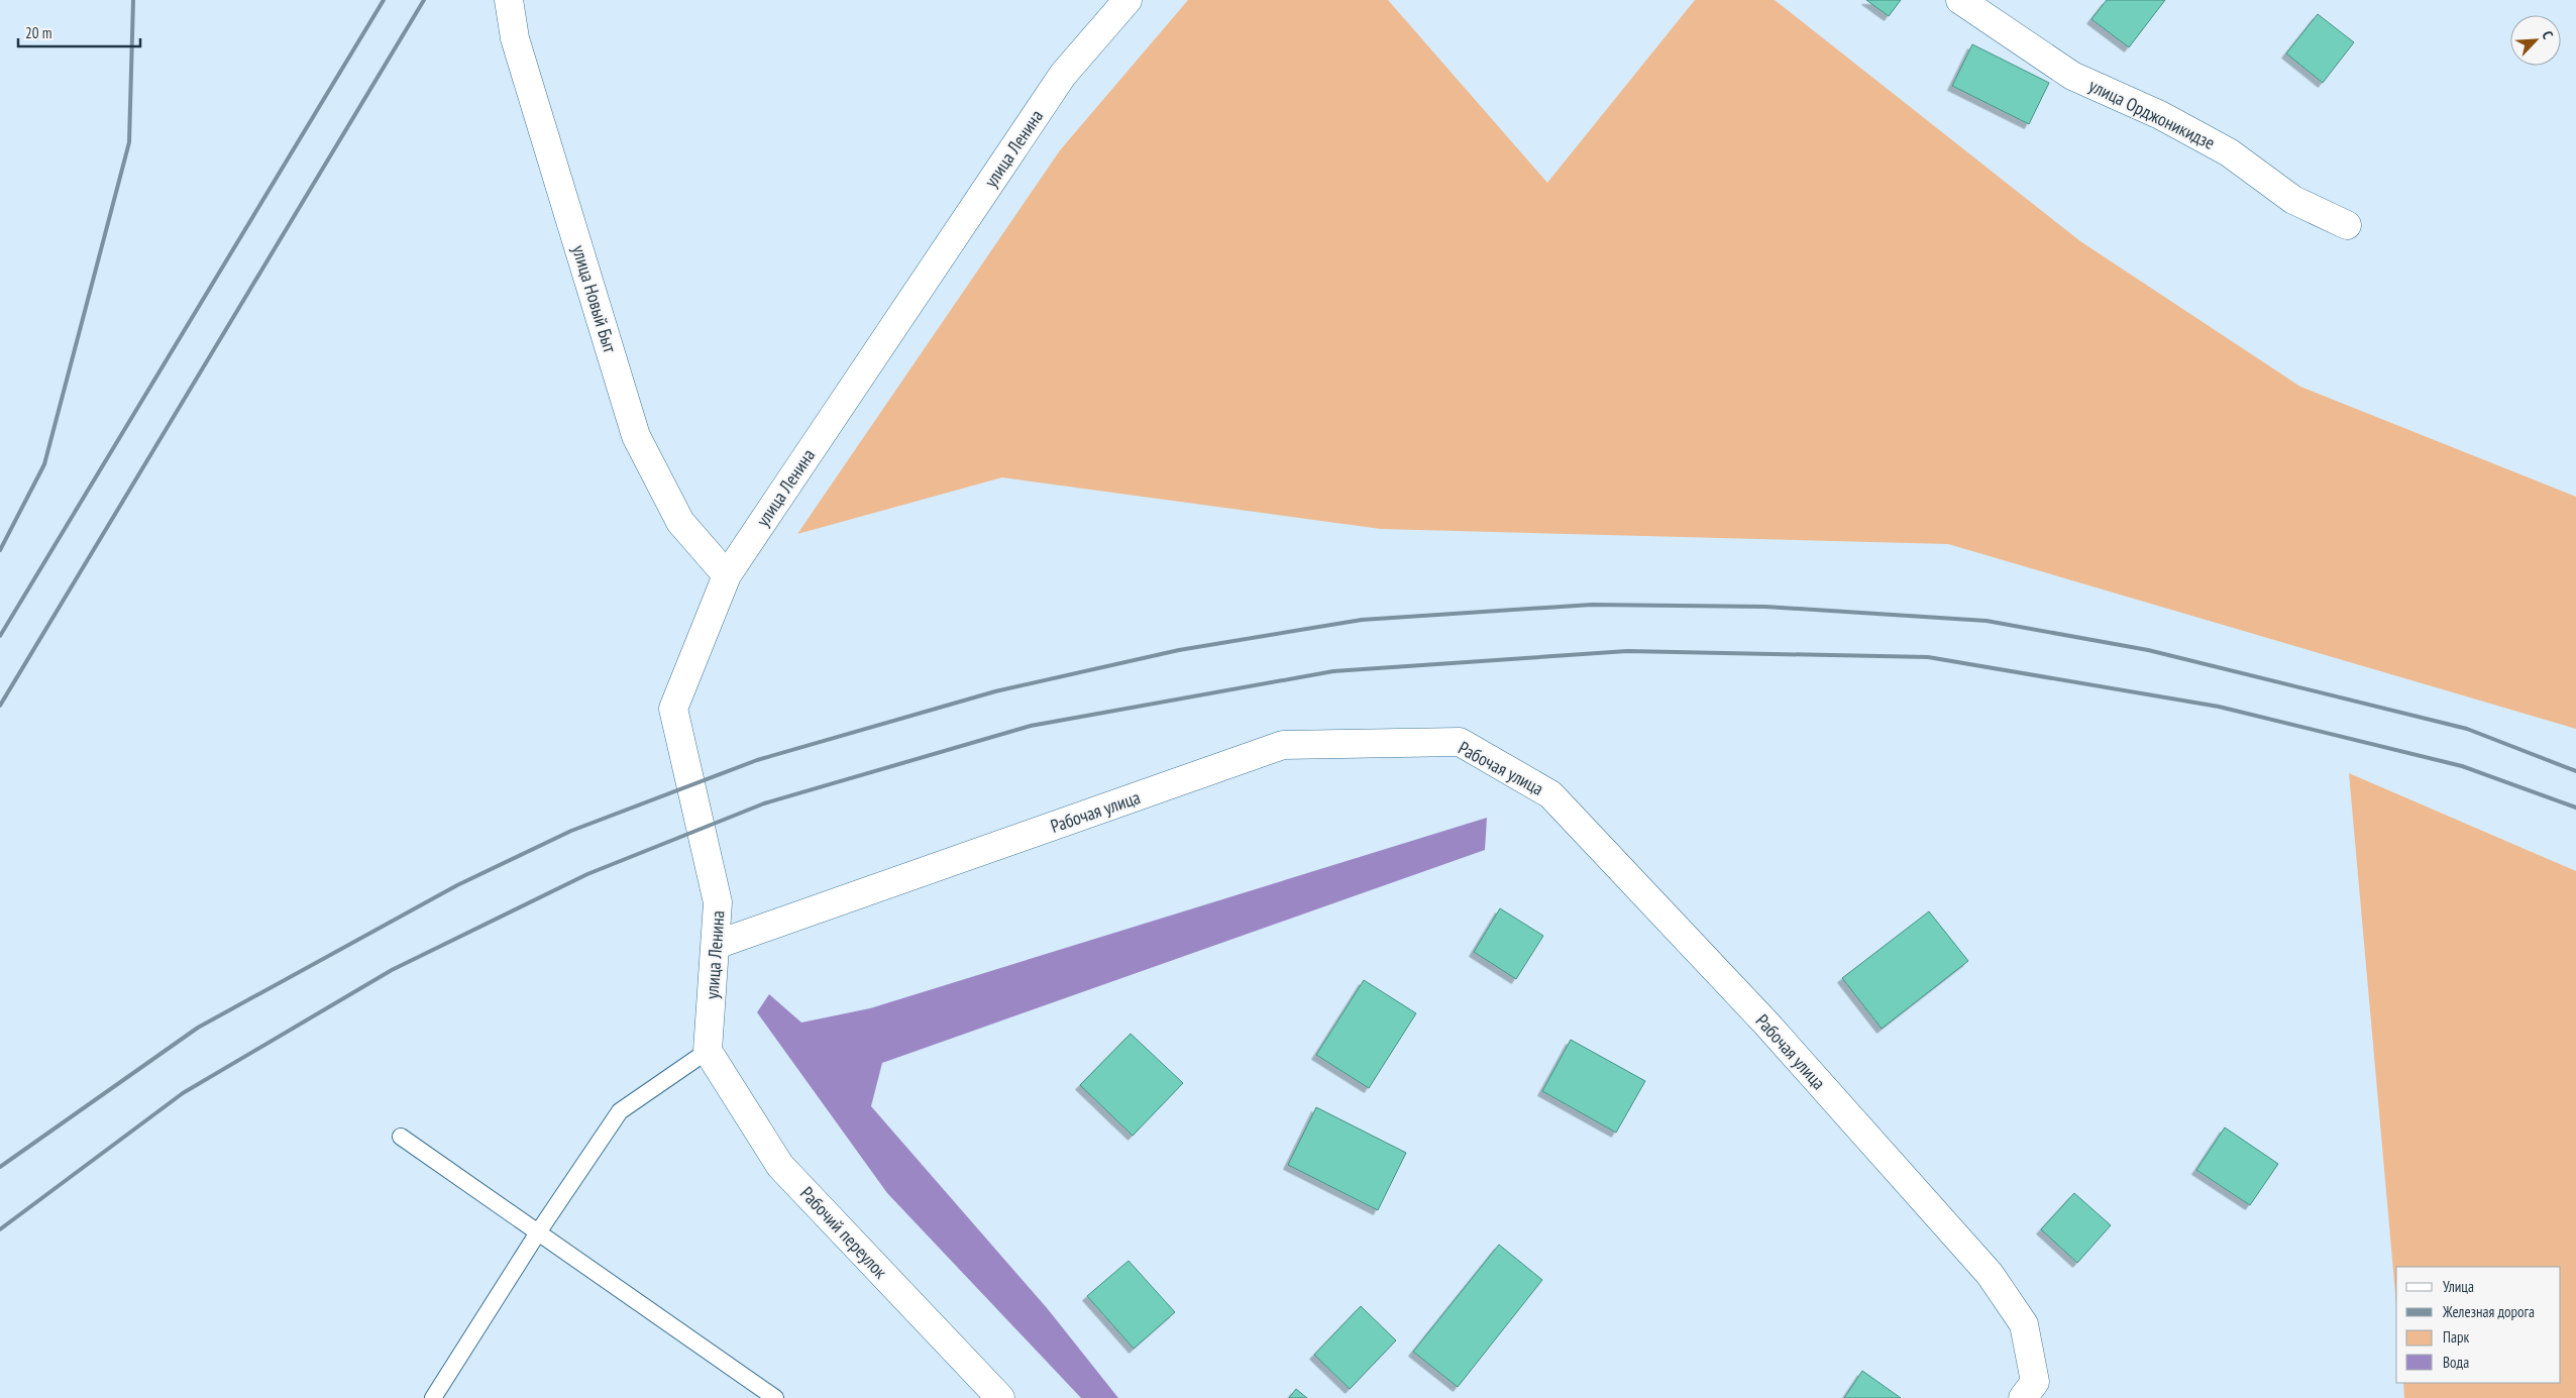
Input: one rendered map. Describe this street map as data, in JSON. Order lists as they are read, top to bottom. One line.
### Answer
{"streets":{"street":["улица Орджоникидзе","улица Ленина","улица Новый Быт","Рабочая улица","Рабочий переулок"]},"crossings":[["улица Ленина","улица Новый Быт"],["улица Ленина","Рабочая улица"],["улица Ленина","Рабочий переулок"]],"legend":["Улица","Железная дорога","Парк","Вода"],"scale_bar":"20 m","north":"top right"}
